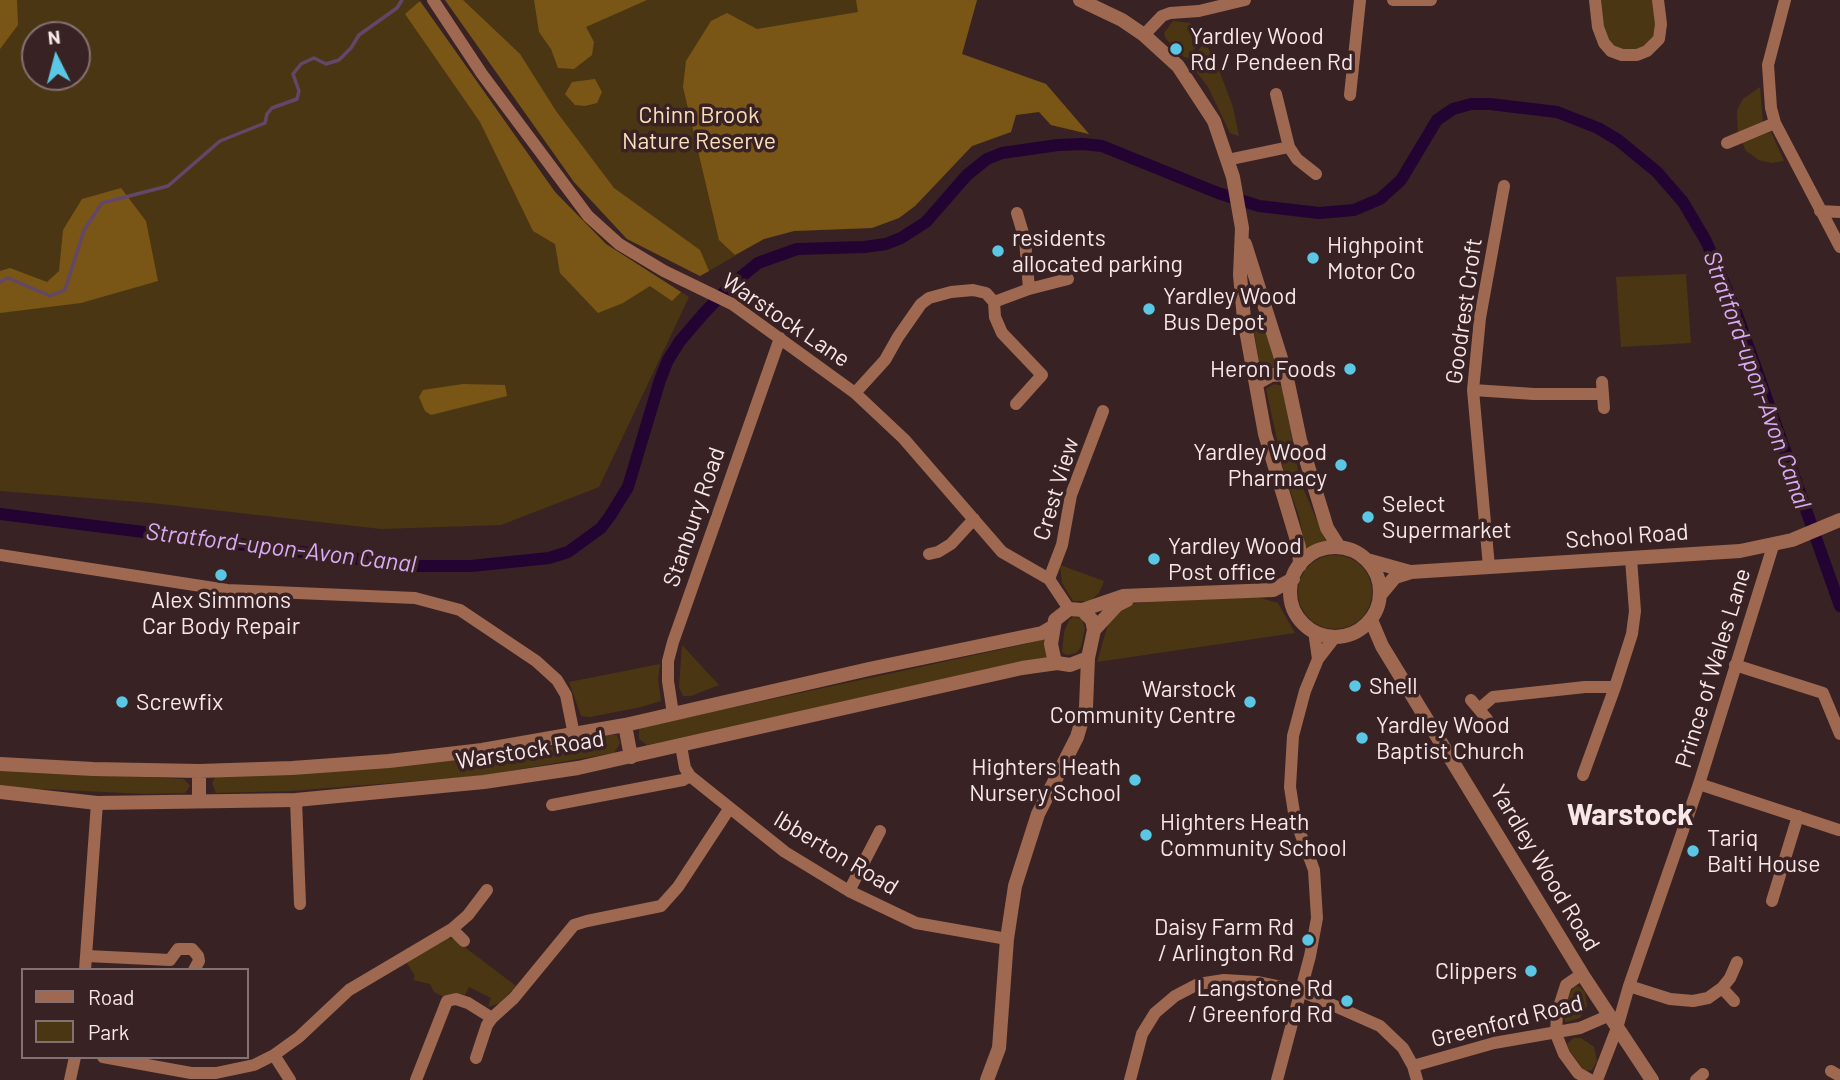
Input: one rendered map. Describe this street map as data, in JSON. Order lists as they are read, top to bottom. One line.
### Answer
{"streets":{"street":["Goodrest Croft","Warstock Lane","Crest View","Stanbury Road","School Road","Prince of Wales Lane","Warstock Road","Ibberton Road","Yardley Wood Road","Greenford Road"]},"crossings":[["Goodrest Croft","School Road"],["Warstock Lane","Crest View"],["Warstock Lane","Stanbury Road"],["Warstock Lane","Warstock Road"],["Stanbury Road","Warstock Road"],["School Road","Prince of Wales Lane"],["School Road","Yardley Wood Road"],["Prince of Wales Lane","Yardley Wood Road"],["Prince of Wales Lane","Greenford Road"],["Yardley Wood Road","Greenford Road"]],"districts":["Warstock"],"water":["Stratford-upon-Avon Canal"],"parks":["Chinn Brook Nature Reserve"],"places":["Yardley Wood Rd / Pendeen Rd","residents allocated parking","Highpoint Motor Co","Yardley Wood Bus Depot","Heron Foods","Yardley Wood Pharmacy","Select Supermarket","Yardley Wood Post office","Alex Simmons Car Body Repair","Shell","Screwfix","Warstock Community Centre","Yardley Wood Baptist Church","Highters Heath Nursery School","Highters Heath Community School","Tariq Balti House","Daisy Farm Rd / Arlington Rd","Clippers","Langstone Rd / Greenford Rd"],"legend":["Road","Park"],"north":"top"}
